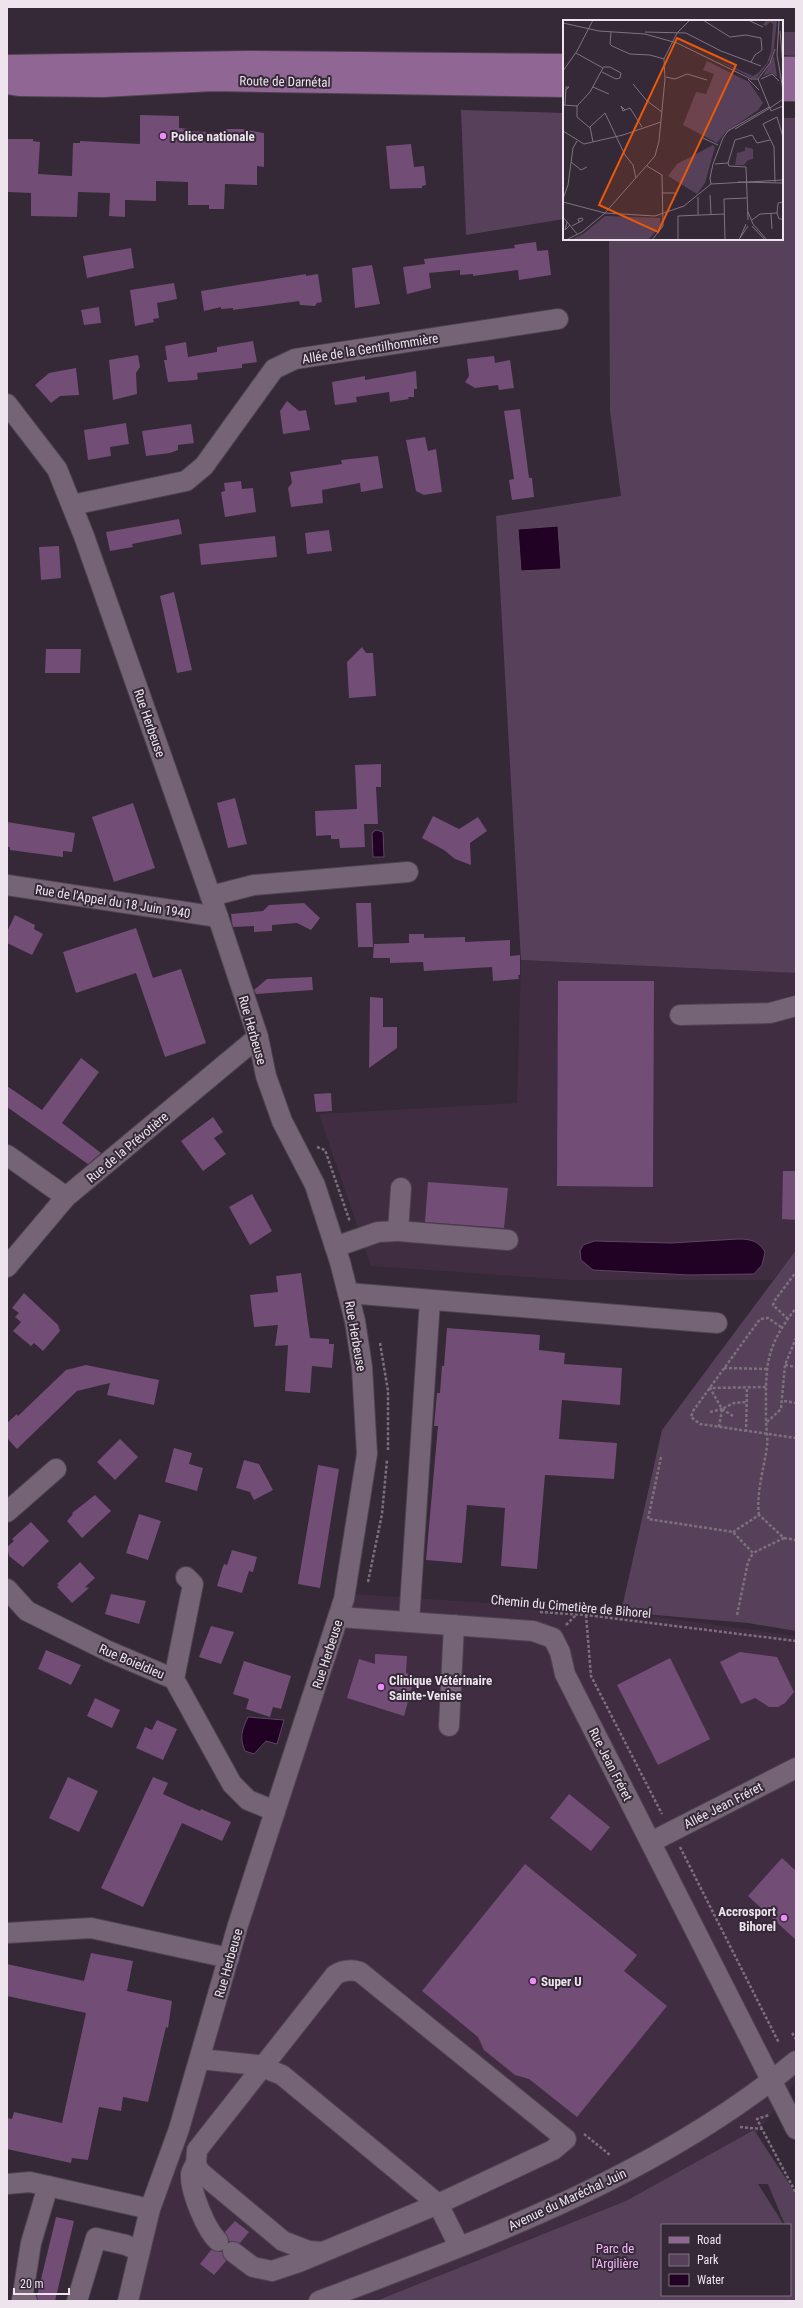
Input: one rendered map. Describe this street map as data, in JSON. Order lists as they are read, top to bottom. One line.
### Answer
{"streets":{"main road":["Route de Darnétal"],"street":["Allée de la Gentilhommière","Rue Herbeuse","Rue de l'Appel du 18 Juin 1940","Rue de la Prévotière","Rue Boieldieu","Rue Jean Fréret","Allée Jean Fréret","Avenue du Maréchal Juin"],"path":["Chemin du Cimetière de Bihorel"]},"crossings":[["Allée de la Gentilhommière","Rue Herbeuse"],["Rue Herbeuse","Rue de l'Appel du 18 Juin 1940"],["Rue Herbeuse","Rue de la Prévotière"],["Rue Herbeuse","Rue Boieldieu"],["Rue Herbeuse","Rue Jean Fréret"],["Rue Jean Fréret","Allée Jean Fréret"],["Rue Jean Fréret","Avenue du Maréchal Juin"]],"parks":["Parc de l'Argilière"],"places":["Police nationale","Clinique Vétérinaire Sainte-Venise","Accrosport Bihorel","Super U"],"legend":["Road","Park","Water"],"scale_bar":"20 m"}
